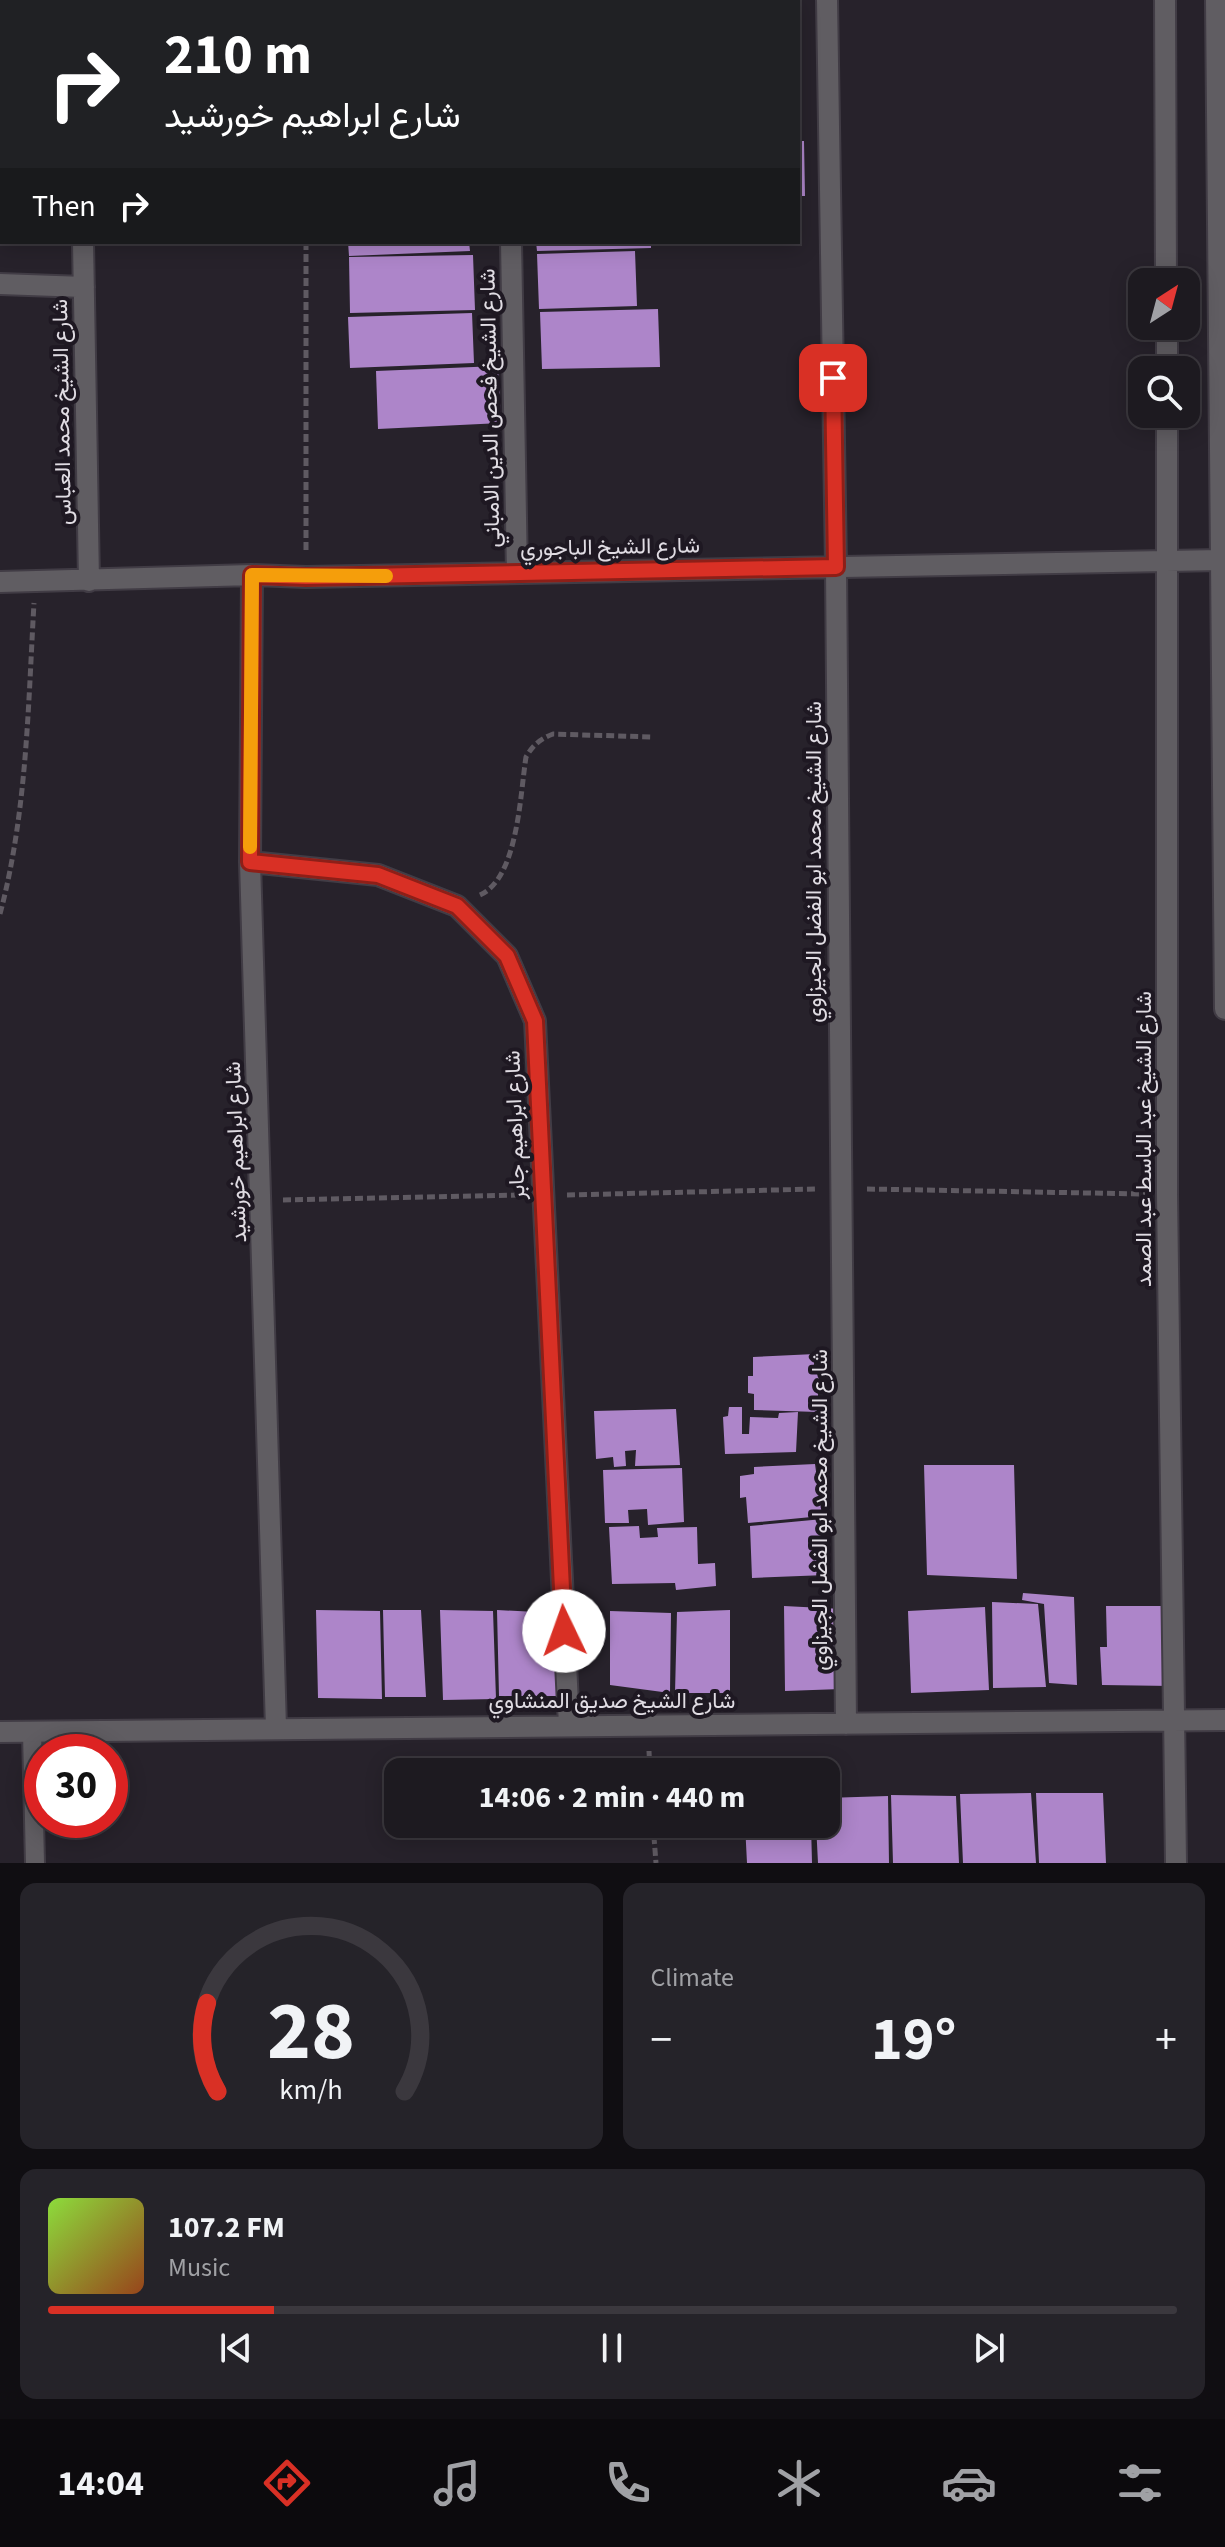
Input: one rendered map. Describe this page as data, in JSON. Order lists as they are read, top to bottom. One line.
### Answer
{"streets":{"street":["شارع الشيخ فحص الدين الامباني","شارع الشيخ محمد العباس","شارع الشيخ الباجوري","شارع الشيخ محمد ابو الفضل الجيزاوي","شارع ابراهيم جابر","شارع الشيخ عبد الباسط عبد الصمد","شارع ابراهيم خورشيد","شارع الشيخ صديق المنشاوي"]},"crossings":[["شارع الشيخ فحص الدين الامباني","شارع الشيخ الباجوري"],["شارع الشيخ محمد العباس","شارع الشيخ الباجوري"],["شارع الشيخ الباجوري","شارع الشيخ محمد ابو الفضل الجيزاوي"],["شارع الشيخ الباجوري","شارع الشيخ عبد الباسط عبد الصمد"],["شارع الشيخ الباجوري","شارع ابراهيم خورشيد"],["شارع الشيخ محمد ابو الفضل الجيزاوي","شارع الشيخ صديق المنشاوي"],["شارع ابراهيم جابر","شارع ابراهيم خورشيد"],["شارع ابراهيم جابر","شارع الشيخ صديق المنشاوي"],["شارع الشيخ عبد الباسط عبد الصمد","شارع الشيخ صديق المنشاوي"],["شارع ابراهيم خورشيد","شارع الشيخ صديق المنشاوي"]],"north":"top right","page":{"turn":["210 m","شارع ابراهيم خورشيد"],"then":"Then","limit":"30","trip":"14:06 · 2 min · 440 m","tile":"Climate","heat":["−","19°","+"],"song":["107.2 FM","Music"],"tabs":"14:04","gauge":["28","km/h"]}}
